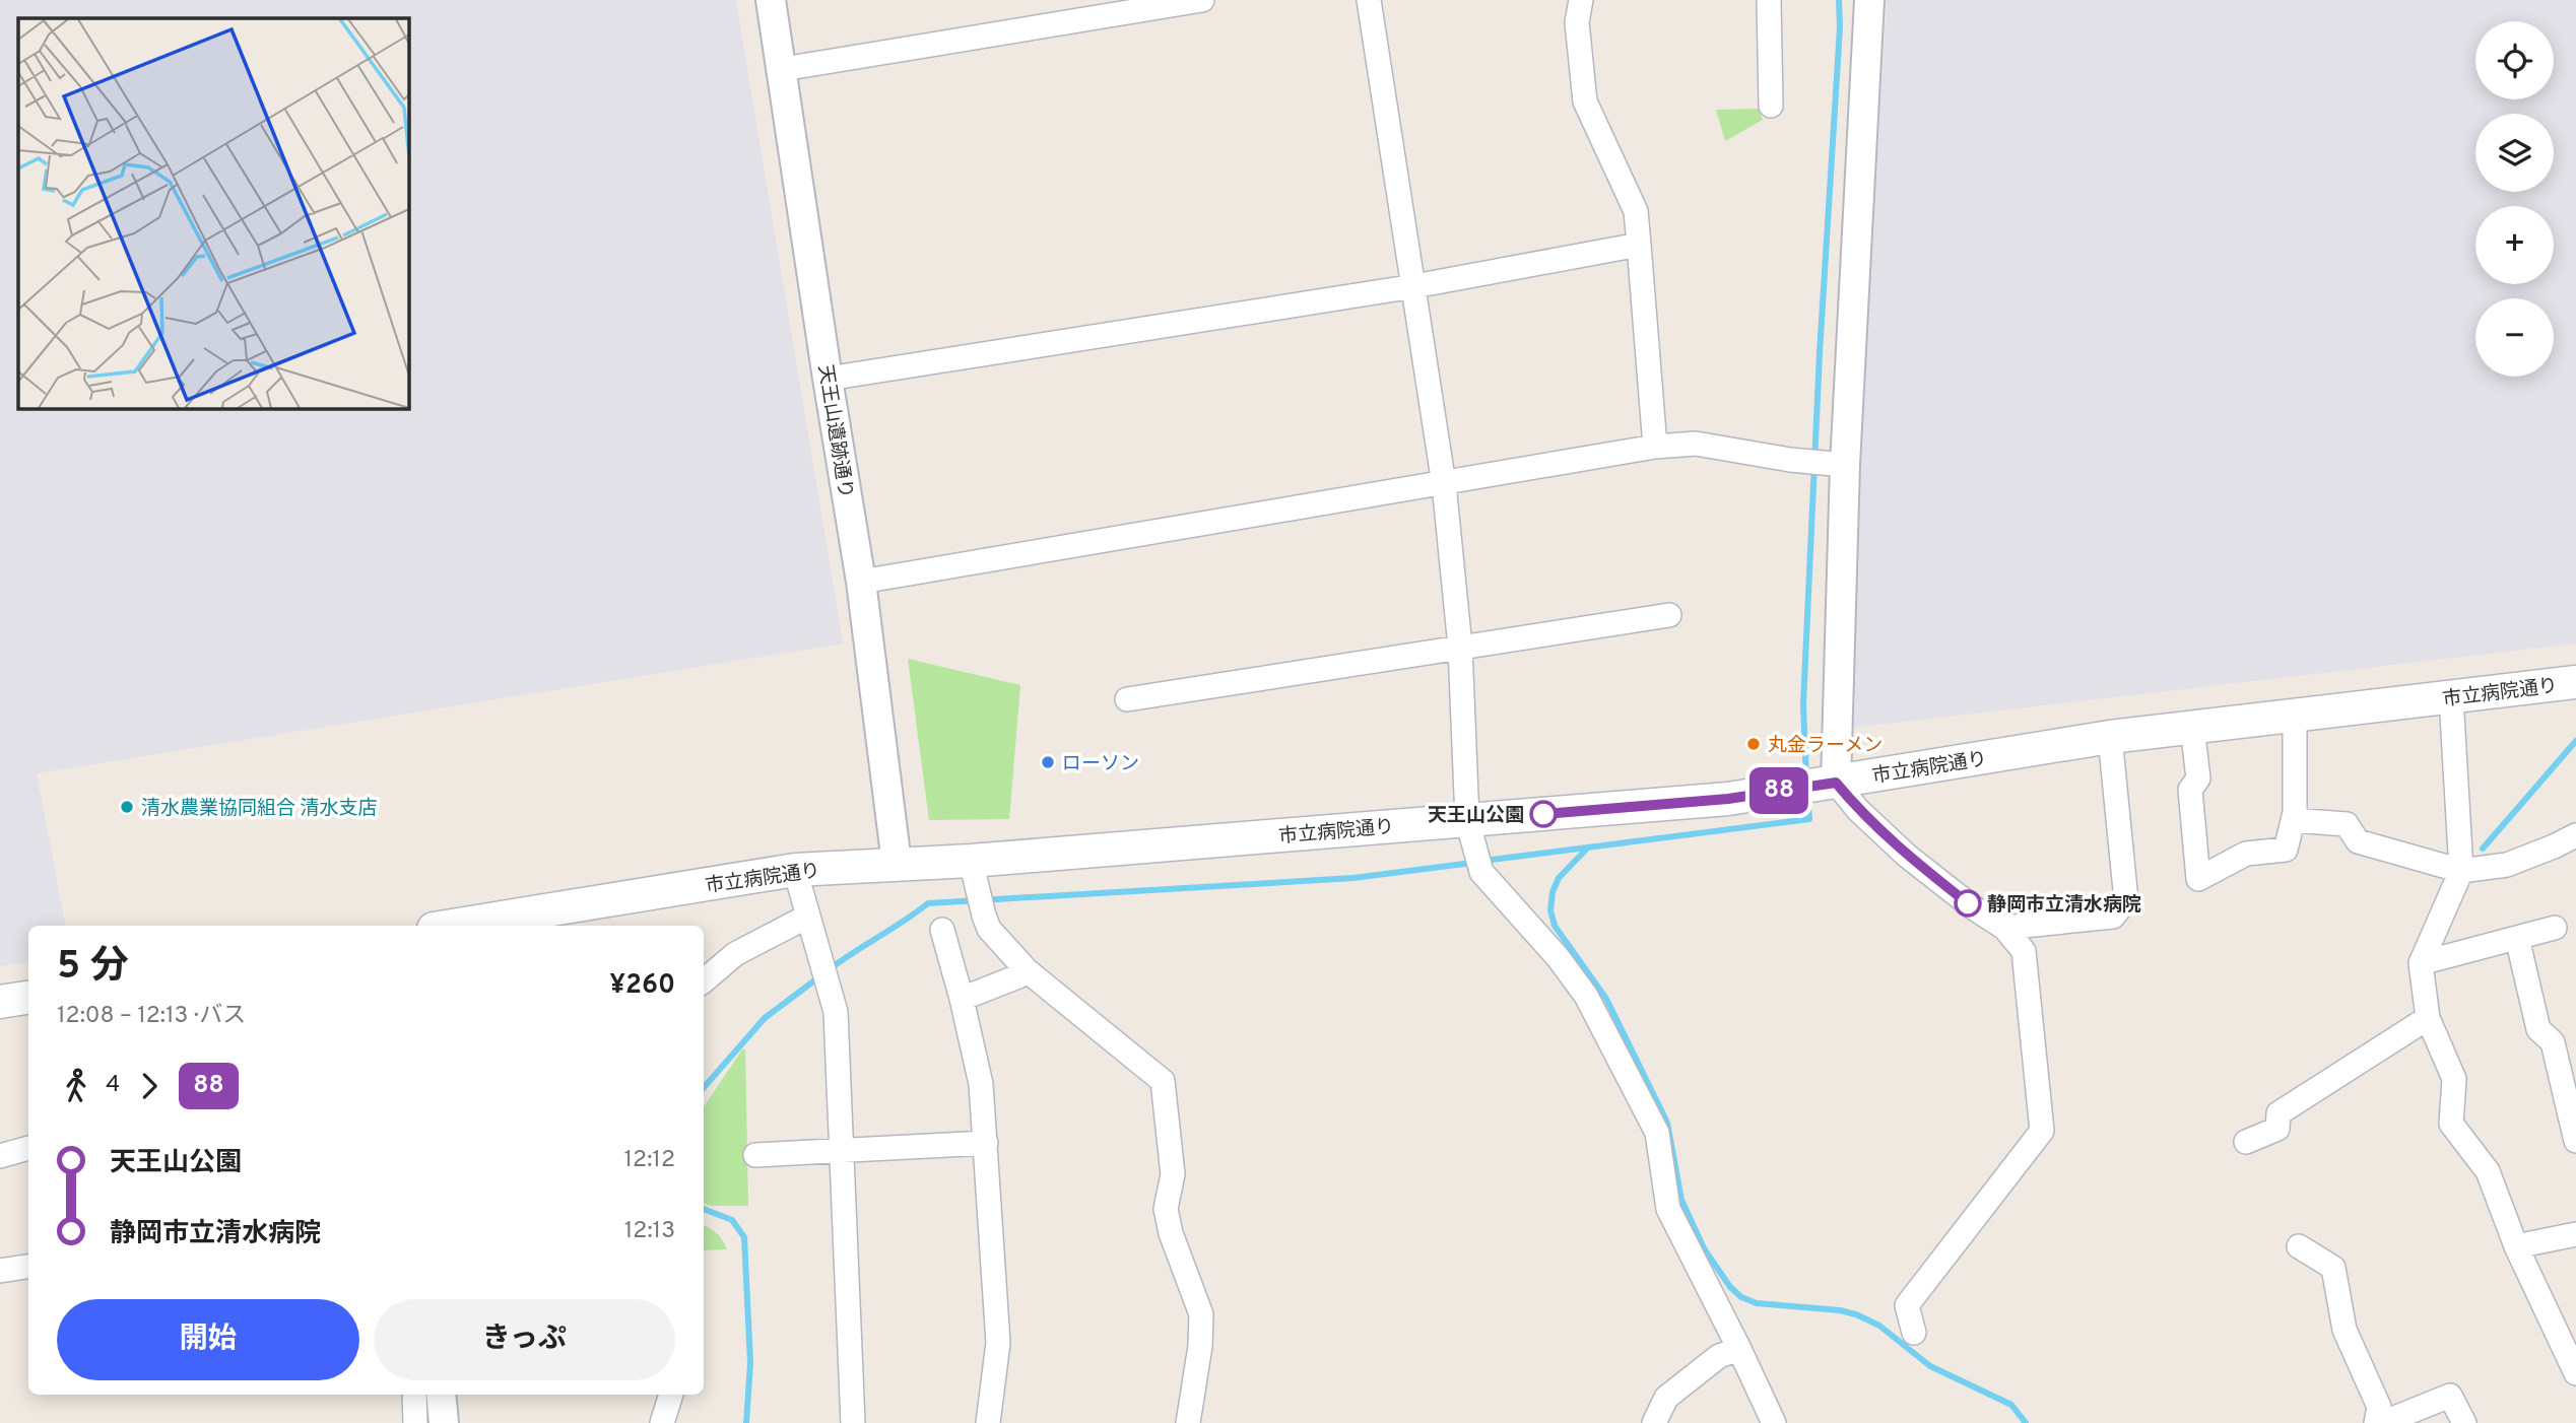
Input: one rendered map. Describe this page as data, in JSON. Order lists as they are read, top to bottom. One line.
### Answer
{"streets":{"main road":["市立病院通り"],"street":["天王山遺跡通り"]},"crossings":[["天王山遺跡通り","市立病院通り"]],"places":["丸金ラーメン","ローソン","清水農業協同組合 清水支店","天王山公園","静岡市立清水病院"],"lines":["bus line 88"],"page":{"on_map":"88","map_buttons":["+","−"],"heading":["5 分","12:08 – 12:13 · バス","¥260"],"legs":["4","88"],"list":[{"name":"天王山公園","value":"12:12"},{"name":"静岡市立清水病院","value":"12:13"}],"buttons":["開始","きっぷ"]}}
